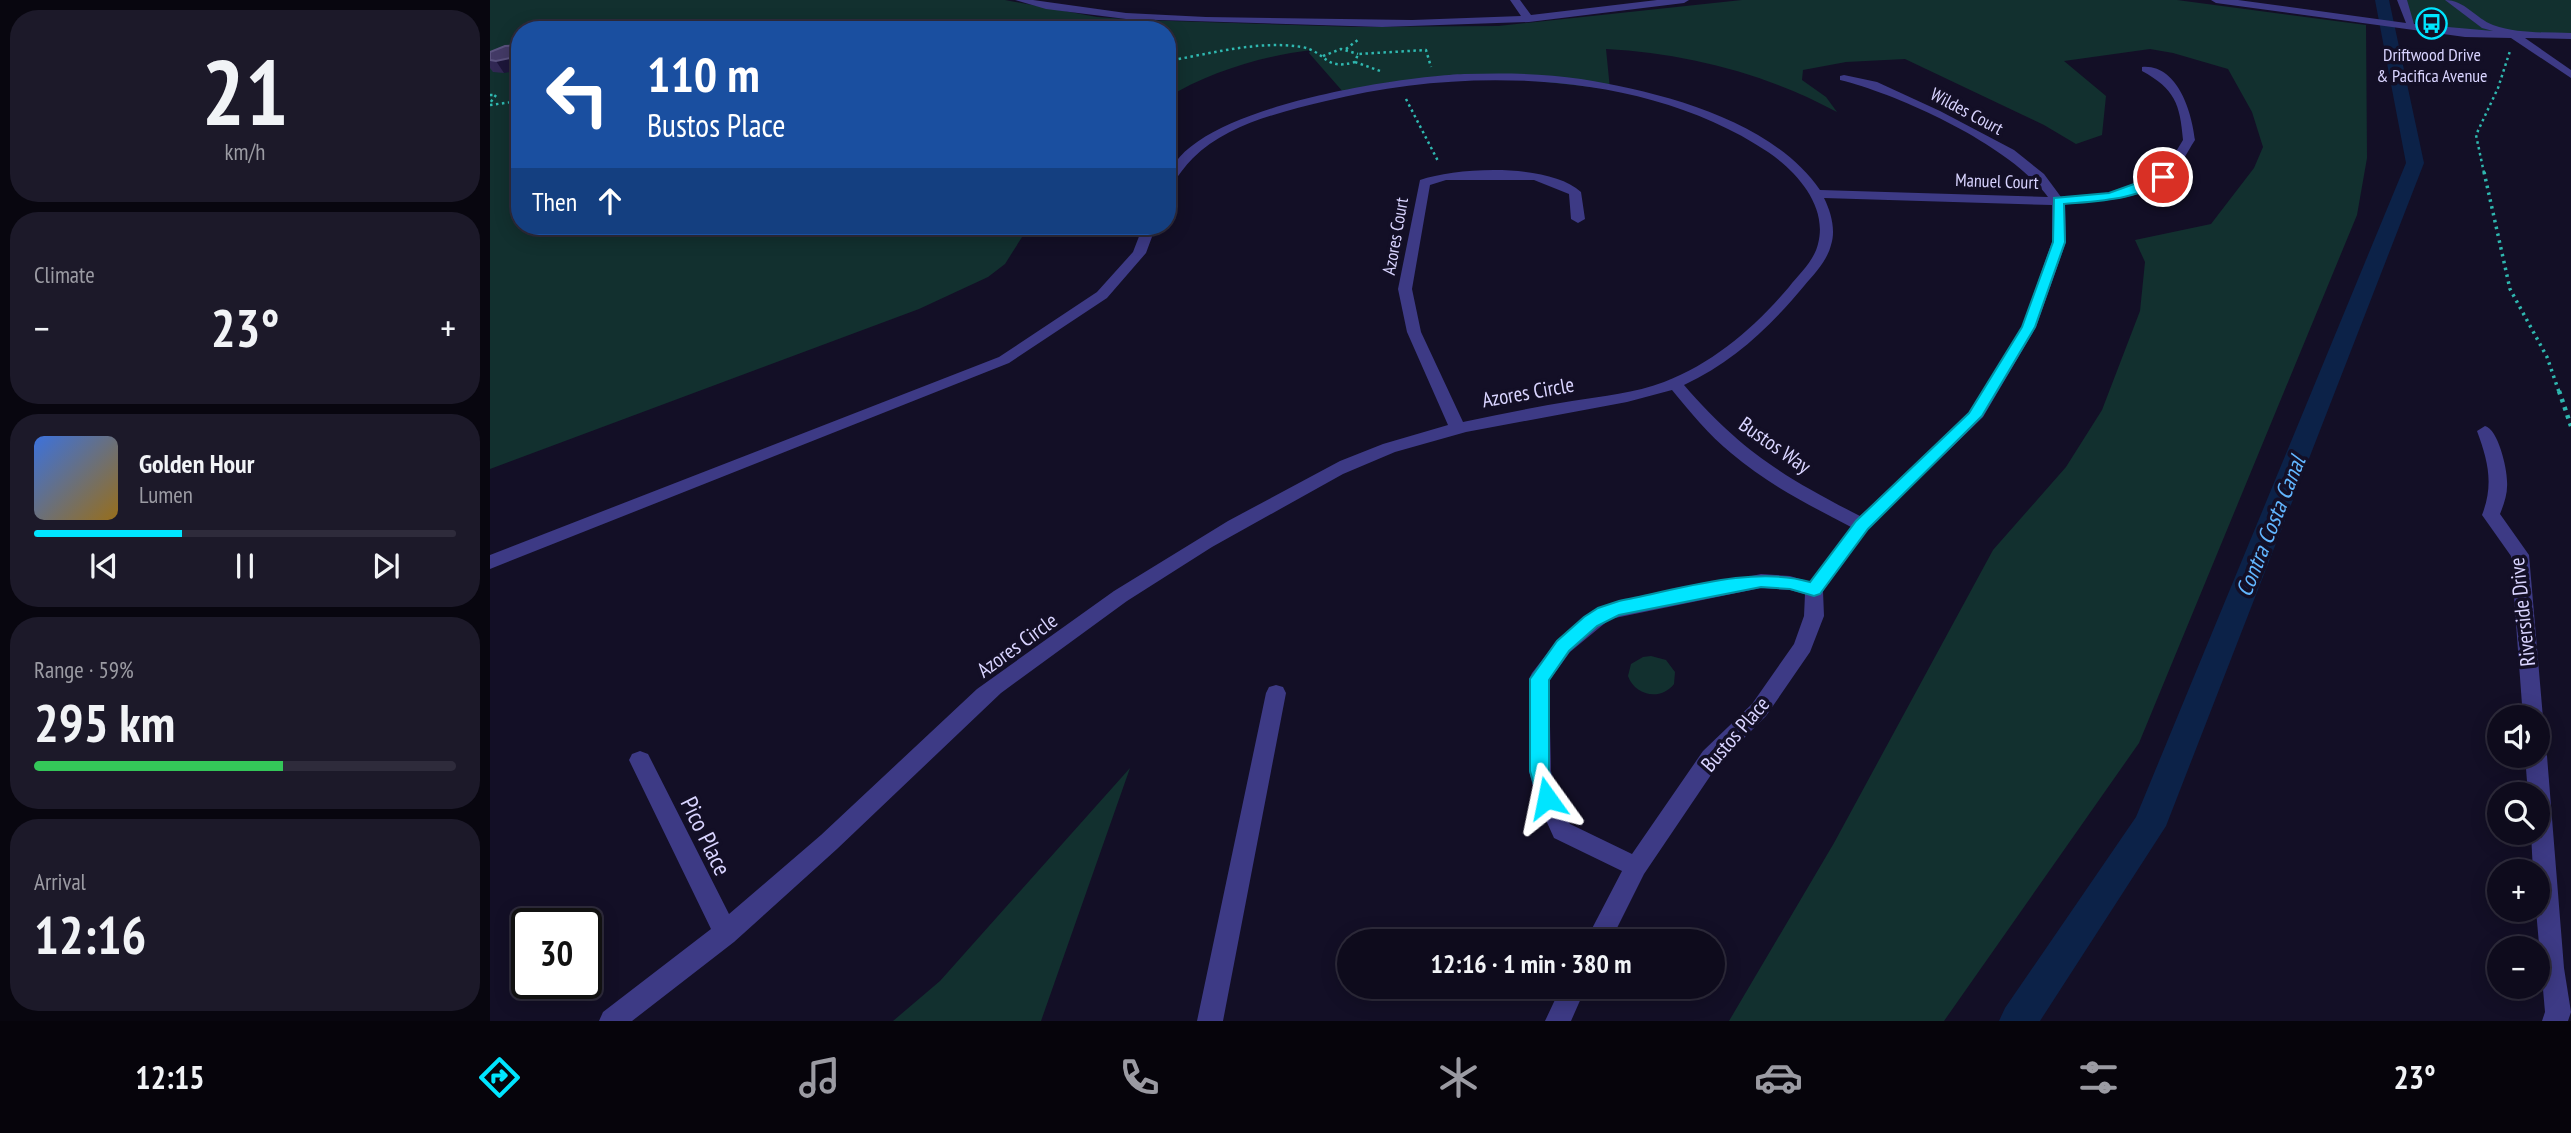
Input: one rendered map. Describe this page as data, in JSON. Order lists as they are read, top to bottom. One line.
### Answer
{"streets":{"street":["Wildes Court","Manuel Court","Azores Court","Azores Circle","Bustos Way","Riverside Drive","Bustos Place","Pico Place"]},"crossings":[["Wildes Court","Manuel Court"],["Manuel Court","Azores Circle"],["Azores Court","Azores Circle"],["Azores Circle","Bustos Way"],["Azores Circle","Pico Place"]],"water":["Contra Costa Canal"],"places":{"bus stop":["Driftwood Drive & Pacifica Avenue"]},"page":{"tile":[["21","km/h"],"Climate",["Range · 59%","295 km"],["Arrival","12:16"]],"turn":["110 m","Bustos Place"],"then":"Then","heat":["−","23°","+"],"song":["Golden Hour","Lumen"],"map_buttons":["+","−"],"limit":"30","trip":"12:16 · 1 min · 380 m","tabs":["12:15","23°"]}}
